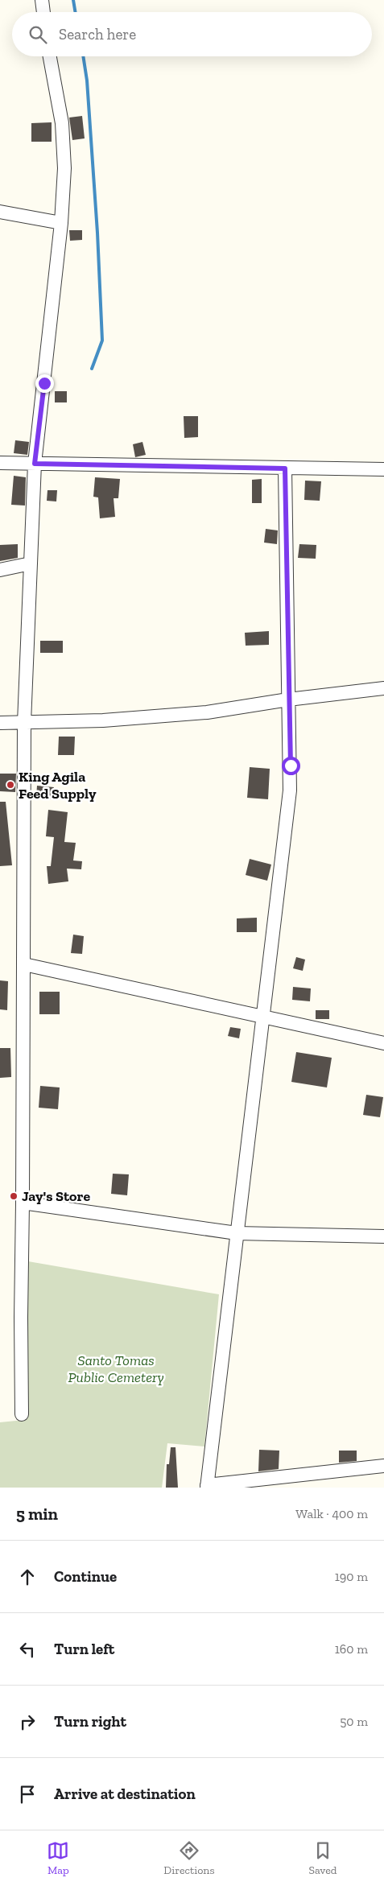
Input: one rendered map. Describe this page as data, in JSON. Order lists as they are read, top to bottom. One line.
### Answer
{"parks":["Santo Tomas Public Cemetery"],"places":["King Agila Feed Supply","Jay's Store"],"page":{"search":"Search here","heading":["5 min","Walk · 400 m"],"list":[["Continue","190 m"],["Turn left","160 m"],["Turn right","50 m"],"Arrive at destination"],"nav":["Map","Directions","Saved"]}}
